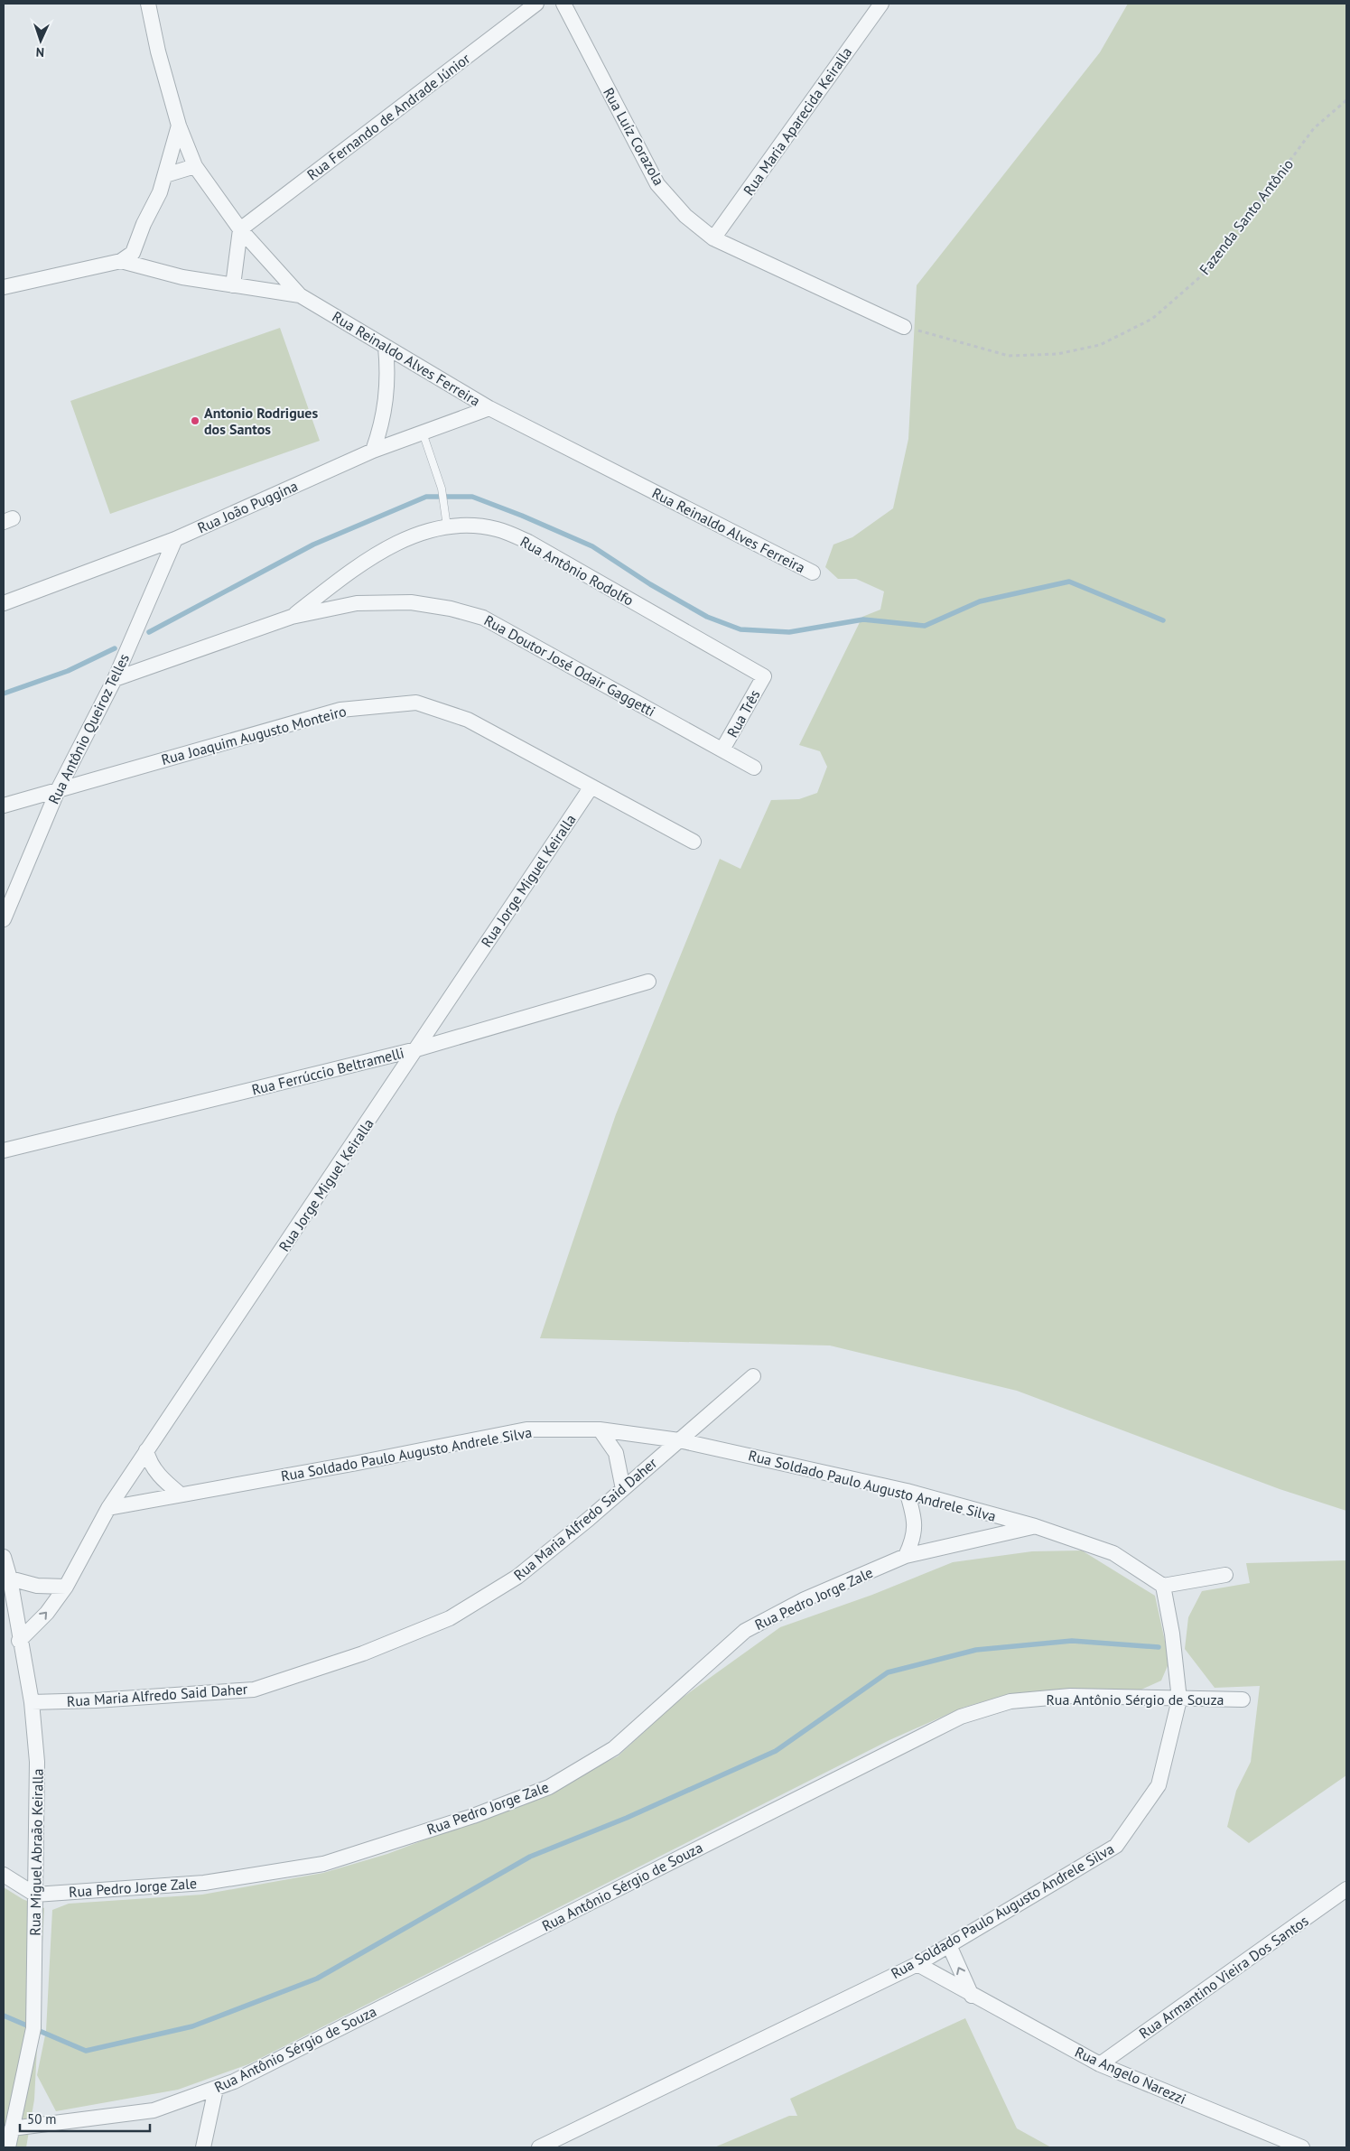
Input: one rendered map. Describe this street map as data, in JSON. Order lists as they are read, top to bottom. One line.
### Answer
{"streets":{"street":["Rua Fernando de Andrade Júnior","Rua Maria Aparecida Keiralla","Rua Luíz Corazola","Rua Reinaldo Alves Ferreira","Rua João Puggina","Rua Antônio Rodolfo","Rua Doutor José Odair Gaggetti","Rua Três","Rua Antônio Queiroz Telles","Rua Joaquim Augusto Monteiro","Rua Jorge Miguel Keiralla","Rua Ferrúccio Beltramelli","Rua Soldado Paulo Augusto Andrele Silva","Rua Maria Alfredo Said Daher","Rua Pedro Jorge Zale","Rua Antônio Sérgio de Souza","Rua Miguel Abraão Keiralla","Rua Armantino Vieira Dos Santos","Rua Angelo Narezzi"],"path":["Fazenda Santo Antônio"]},"crossings":[["Rua Fernando de Andrade Júnior","Rua Reinaldo Alves Ferreira"],["Rua Maria Aparecida Keiralla","Rua Luíz Corazola"],["Rua Luíz Corazola","Fazenda Santo Antônio"],["Rua Reinaldo Alves Ferreira","Rua João Puggina"],["Rua João Puggina","Rua Antônio Queiroz Telles"],["Rua Antônio Rodolfo","Rua Doutor José Odair Gaggetti"],["Rua Antônio Rodolfo","Rua Três"],["Rua Doutor José Odair Gaggetti","Rua Três"],["Rua Doutor José Odair Gaggetti","Rua Antônio Queiroz Telles"],["Rua Antônio Queiroz Telles","Rua Joaquim Augusto Monteiro"],["Rua Joaquim Augusto Monteiro","Rua Jorge Miguel Keiralla"],["Rua Jorge Miguel Keiralla","Rua Ferrúccio Beltramelli"],["Rua Jorge Miguel Keiralla","Rua Soldado Paulo Augusto Andrele Silva"],["Rua Jorge Miguel Keiralla","Rua Miguel Abraão Keiralla"],["Rua Soldado Paulo Augusto Andrele Silva","Rua Maria Alfredo Said Daher"],["Rua Soldado Paulo Augusto Andrele Silva","Rua Pedro Jorge Zale"],["Rua Soldado Paulo Augusto Andrele Silva","Rua Antônio Sérgio de Souza"],["Rua Soldado Paulo Augusto Andrele Silva","Rua Angelo Narezzi"],["Rua Maria Alfredo Said Daher","Rua Miguel Abraão Keiralla"],["Rua Pedro Jorge Zale","Rua Miguel Abraão Keiralla"],["Rua Antônio Sérgio de Souza","Rua Miguel Abraão Keiralla"],["Rua Armantino Vieira Dos Santos","Rua Angelo Narezzi"]],"places":["Antonio Rodrigues dos Santos"],"scale_bar":"50 m","north":"bottom"}
